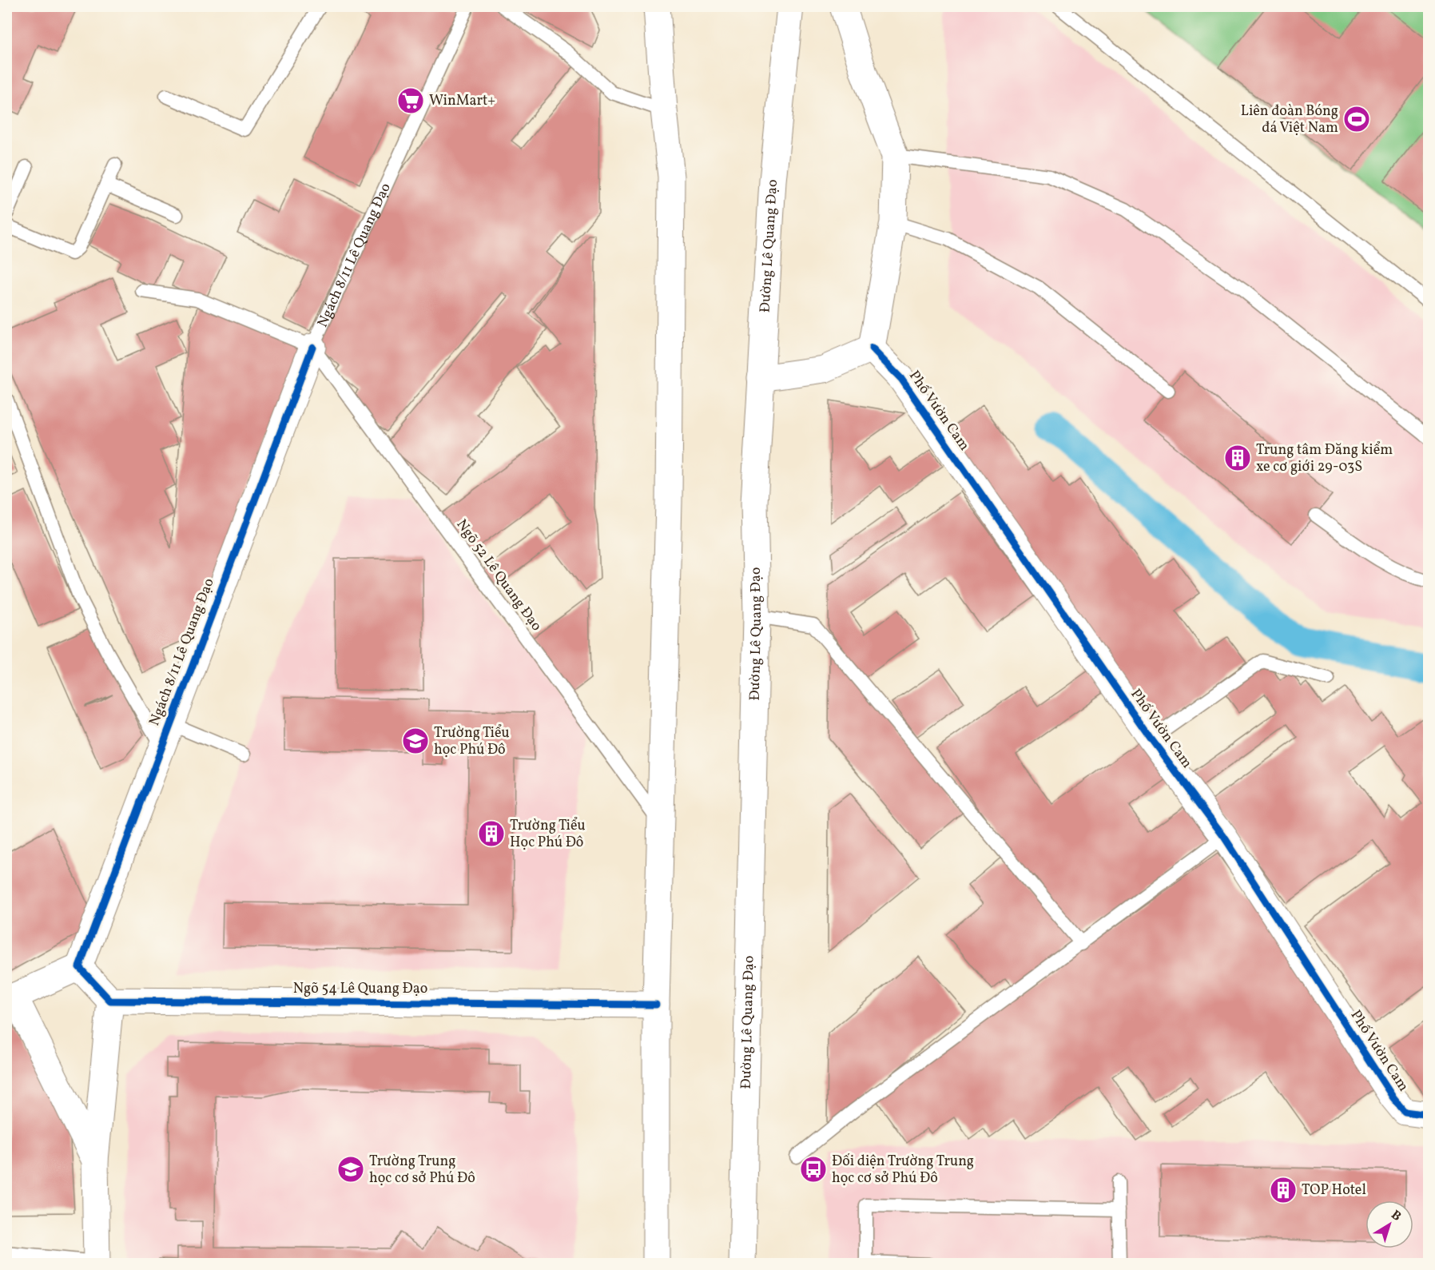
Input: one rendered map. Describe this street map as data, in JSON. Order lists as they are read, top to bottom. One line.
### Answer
{"streets":{"street":["Đường Lê Quang Đạo","Ngách 8/11 Lê Quang Đạo","Phố Vườn Cam","Ngõ 54 Lê Quang Đạo"],"lane":["Ngõ 52 Lê Quang Đạo"]},"crossings":[["Ngách 8/11 Lê Quang Đạo","Ngõ 52 Lê Quang Đạo"]],"places":{"supermarket":["WinMart+"],"sports":["Liên đoàn Bóng đá Việt Nam"],"building":["Trung tâm Đăng kiểm xe cơ giới 29-03S","Trường Tiểu Học Phú Đô","TOP Hotel"],"school or university":["Trường Tiểu học Phú Đô","Trường Trung học cơ sở Phú Đô"],"bus stop":["Đối diện Trường Trung học cơ sở Phú Đô"]},"north":"top right"}
